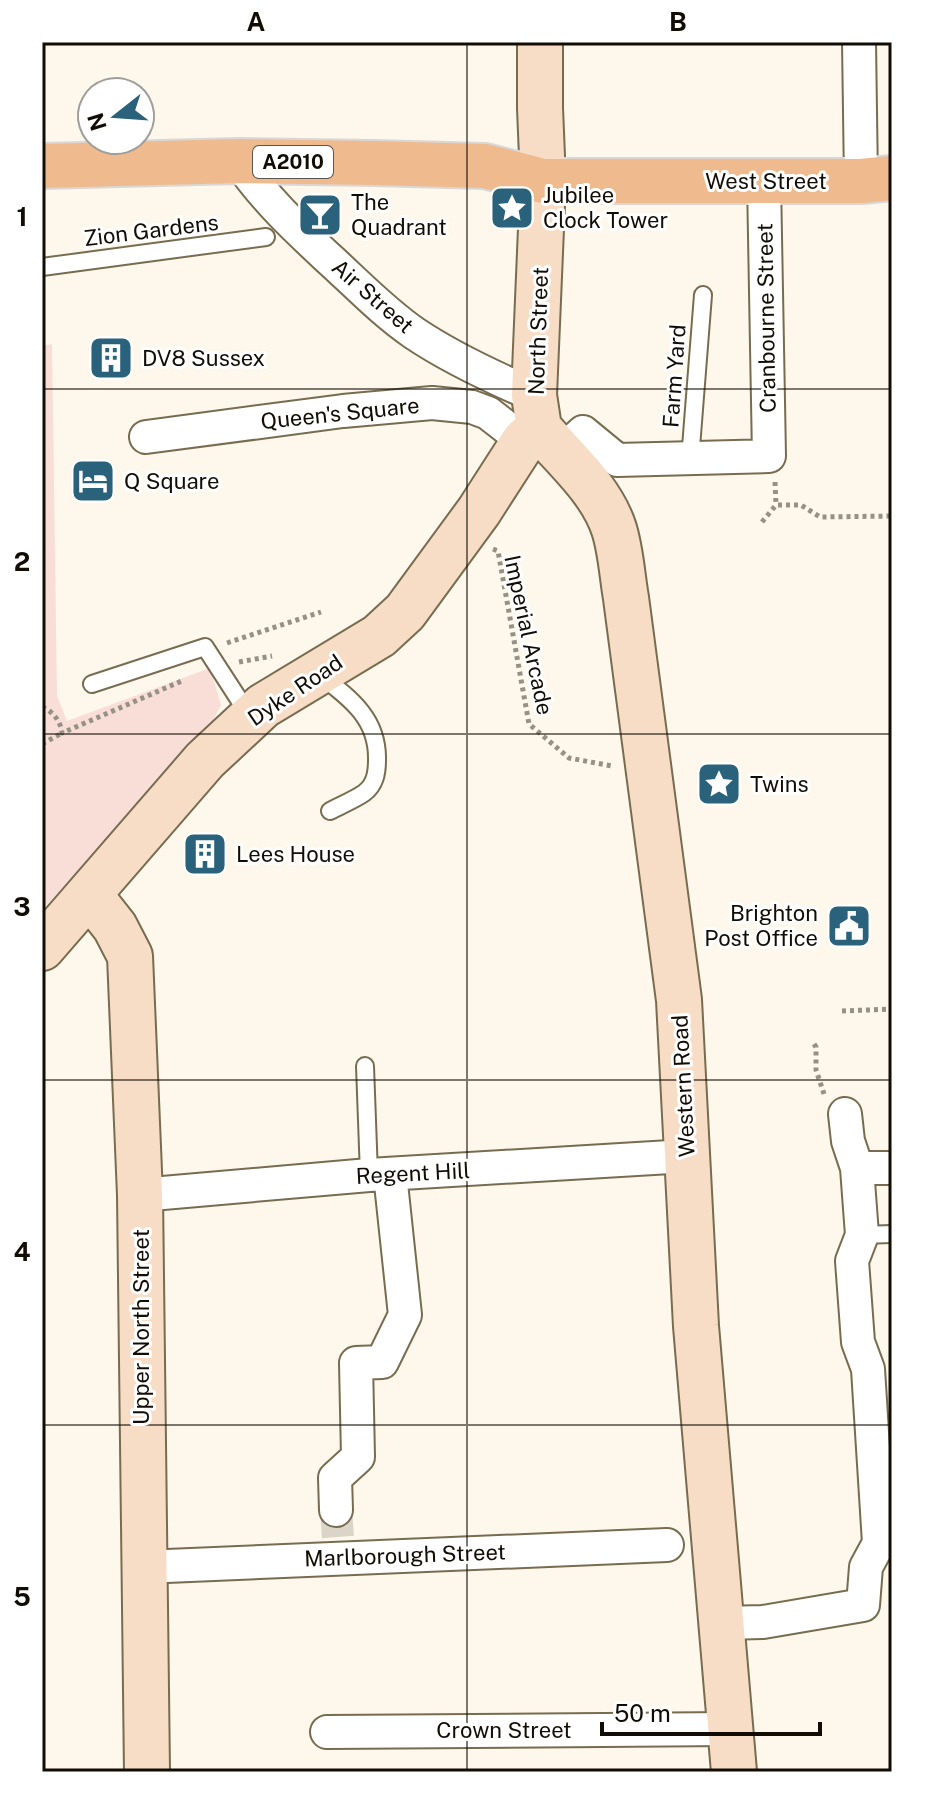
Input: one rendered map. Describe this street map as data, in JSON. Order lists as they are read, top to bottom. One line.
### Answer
{"streets":{"main road":["A2010","West Street"],"street":["Air Street","Cranbourne Street","North Street","Queen's Square","Dyke Road","Western Road","Regent Hill","Upper North Street","Marlborough Street","Crown Street"],"lane":["Zion Gardens","Farm Yard"],"path":["Imperial Arcade"]},"crossings":[["A2010","West Street"],["A2010","Air Street"],["A2010","North Street"],["West Street","Cranbourne Street"],["West Street","North Street"],["Air Street","North Street"],["Air Street","Queen's Square"],["Air Street","Dyke Road"],["Air Street","Western Road"],["North Street","Queen's Square"],["North Street","Dyke Road"],["North Street","Western Road"],["Queen's Square","Dyke Road"],["Queen's Square","Western Road"],["Imperial Arcade","Dyke Road"],["Imperial Arcade","Western Road"],["Dyke Road","Western Road"],["Dyke Road","Upper North Street"],["Western Road","Regent Hill"],["Western Road","Crown Street"],["Regent Hill","Upper North Street"],["Upper North Street","Marlborough Street"]],"places":{"place":["Jubilee Clock Tower","Twins"],"bar":["The Quadrant"],"building":["DV8 Sussex","Lees House"],"hotel":["Q Square"],"public building":["Brighton Post Office"]},"scale_bar":"50 m","north":"left","grid":{"columns":["A","B"],"rows":["1","2","3","4","5"]}}
